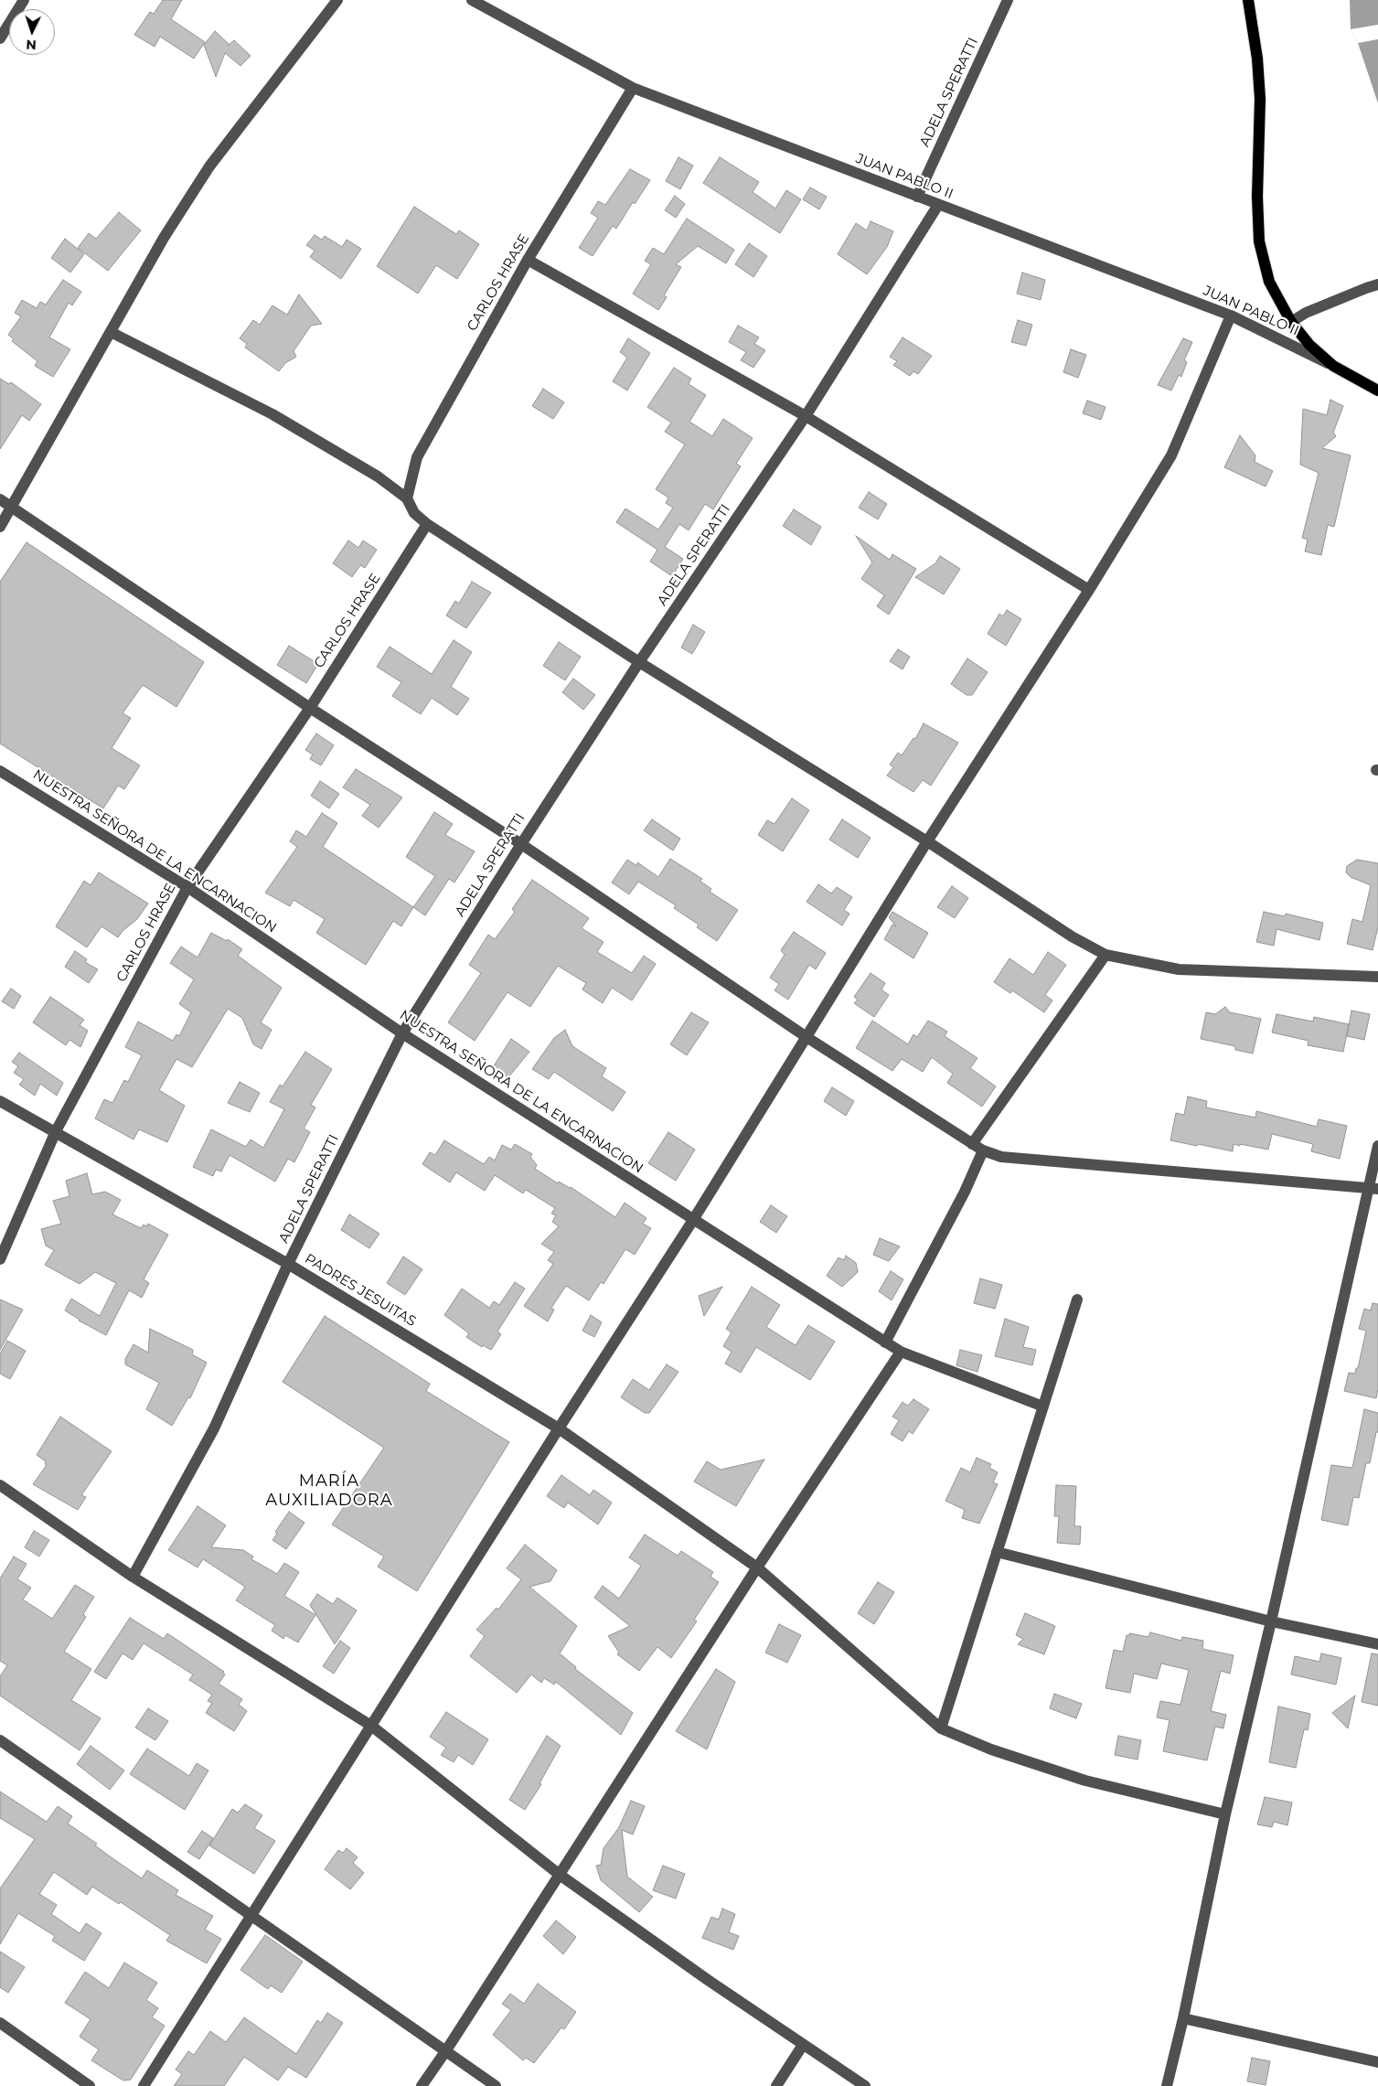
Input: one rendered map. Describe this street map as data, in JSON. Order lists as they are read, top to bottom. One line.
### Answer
{"streets":{"street":["ADELA SPERATTI","JUAN PABLO II","CARLOS HRASE","NUESTRA SEÑORA DE LA ENCARNACION","PADRES JESUITAS"]},"crossings":[["ADELA SPERATTI","JUAN PABLO II"],["ADELA SPERATTI","NUESTRA SEÑORA DE LA ENCARNACION"],["ADELA SPERATTI","PADRES JESUITAS"],["JUAN PABLO II","CARLOS HRASE"],["CARLOS HRASE","NUESTRA SEÑORA DE LA ENCARNACION"],["CARLOS HRASE","PADRES JESUITAS"]],"districts":["MARÍA AUXILIADORA"],"north":"bottom"}
